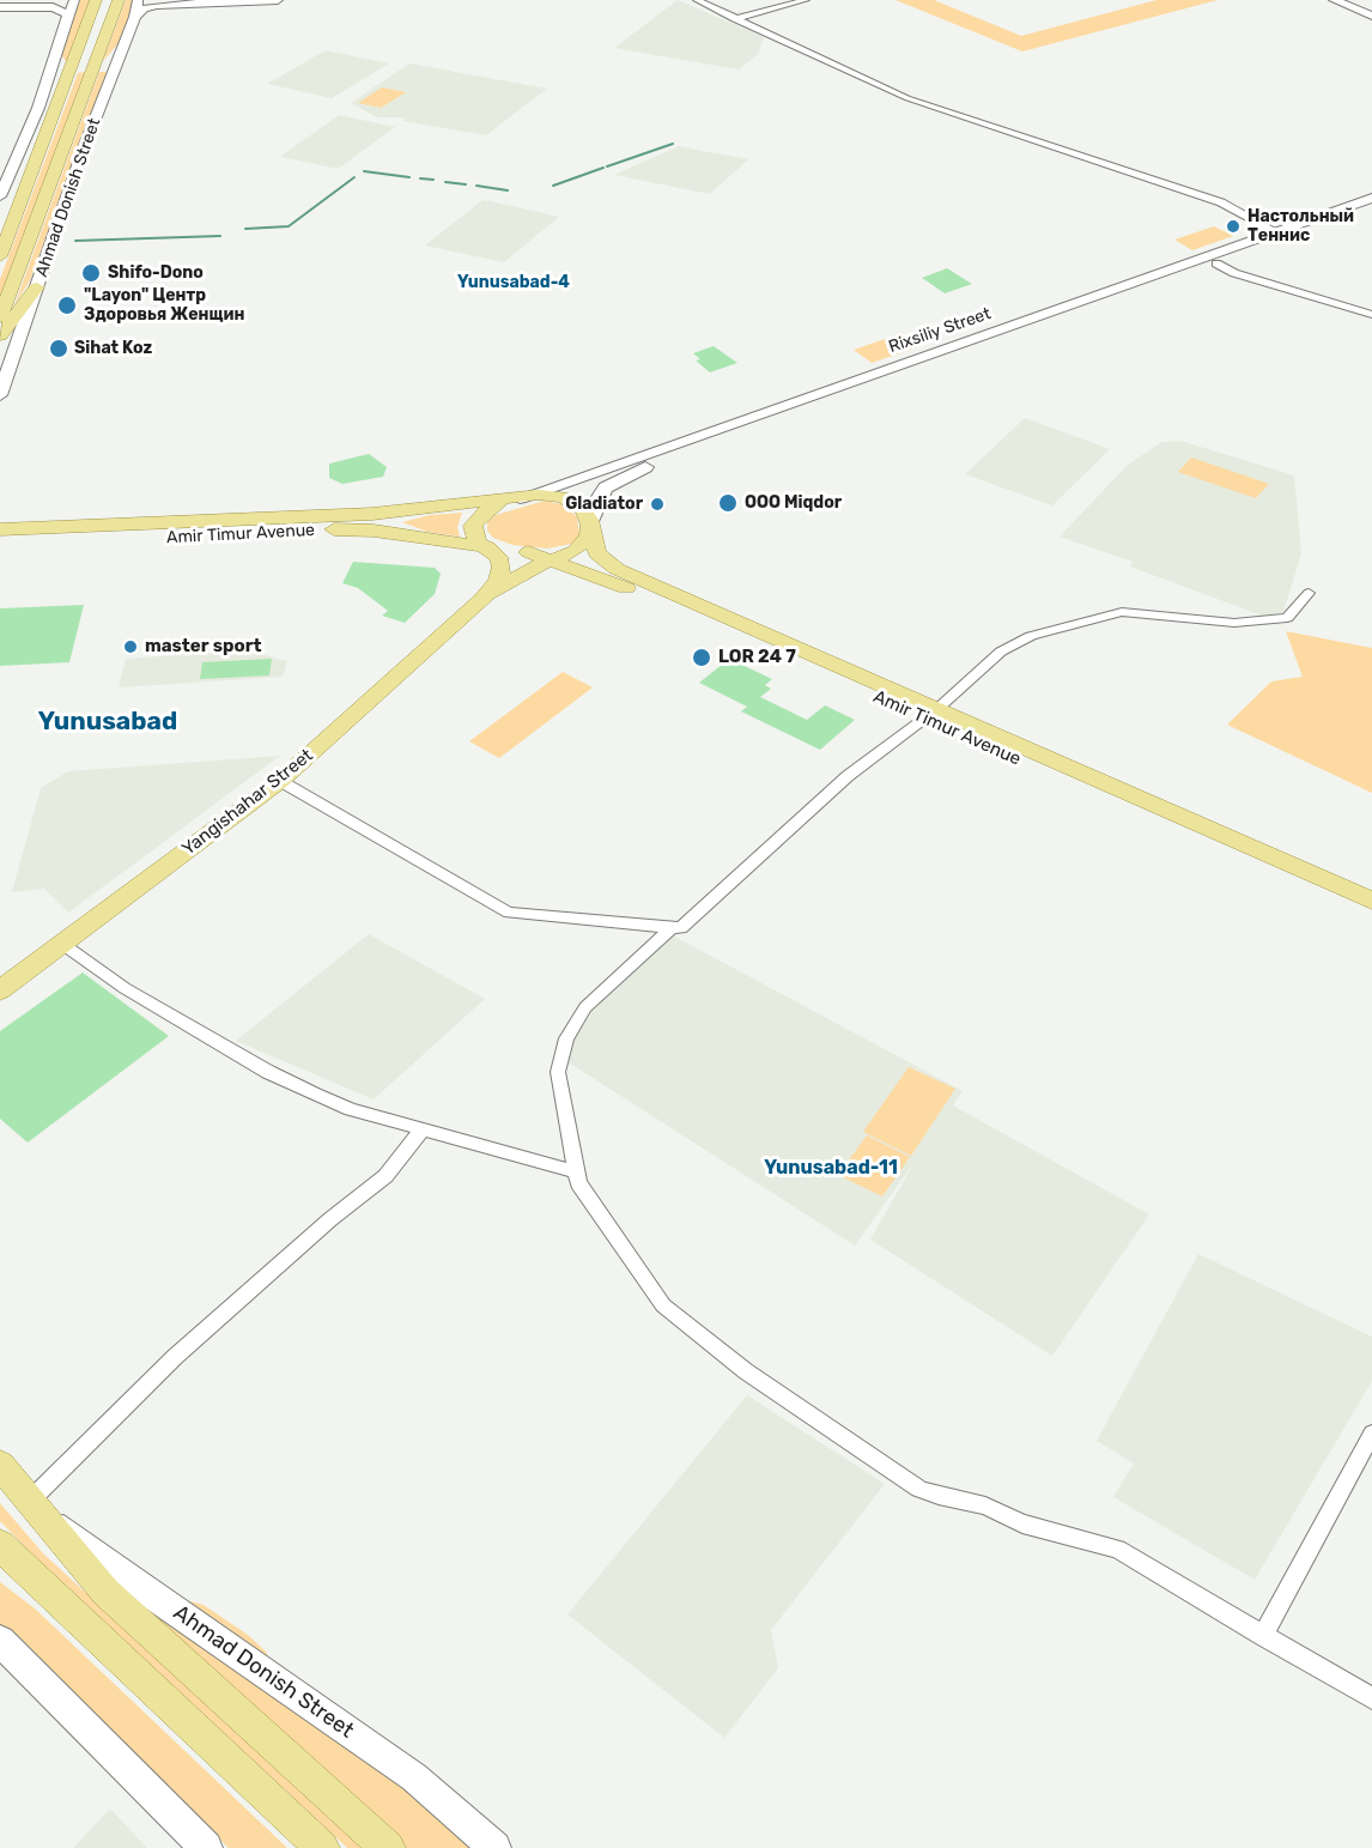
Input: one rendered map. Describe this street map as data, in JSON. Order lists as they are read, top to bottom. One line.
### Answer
{"streets":{"main road":["Ahmad Donish Street","Rixsiliy Street","Amir Timur Avenue","Yangishahar Street"]},"crossings":[["Rixsiliy Street","Amir Timur Avenue"],["Amir Timur Avenue","Yangishahar Street"]],"districts":["Yunusabad-4","Yunusabad","Yunusabad-11"],"places":["Настольный Теннис","Shifo-Dono","\"Layon\" Центр Здоровья Женщин","Sihat Koz","OOO Miqdor","Gladiator","master sport","LOR 24 7"]}
